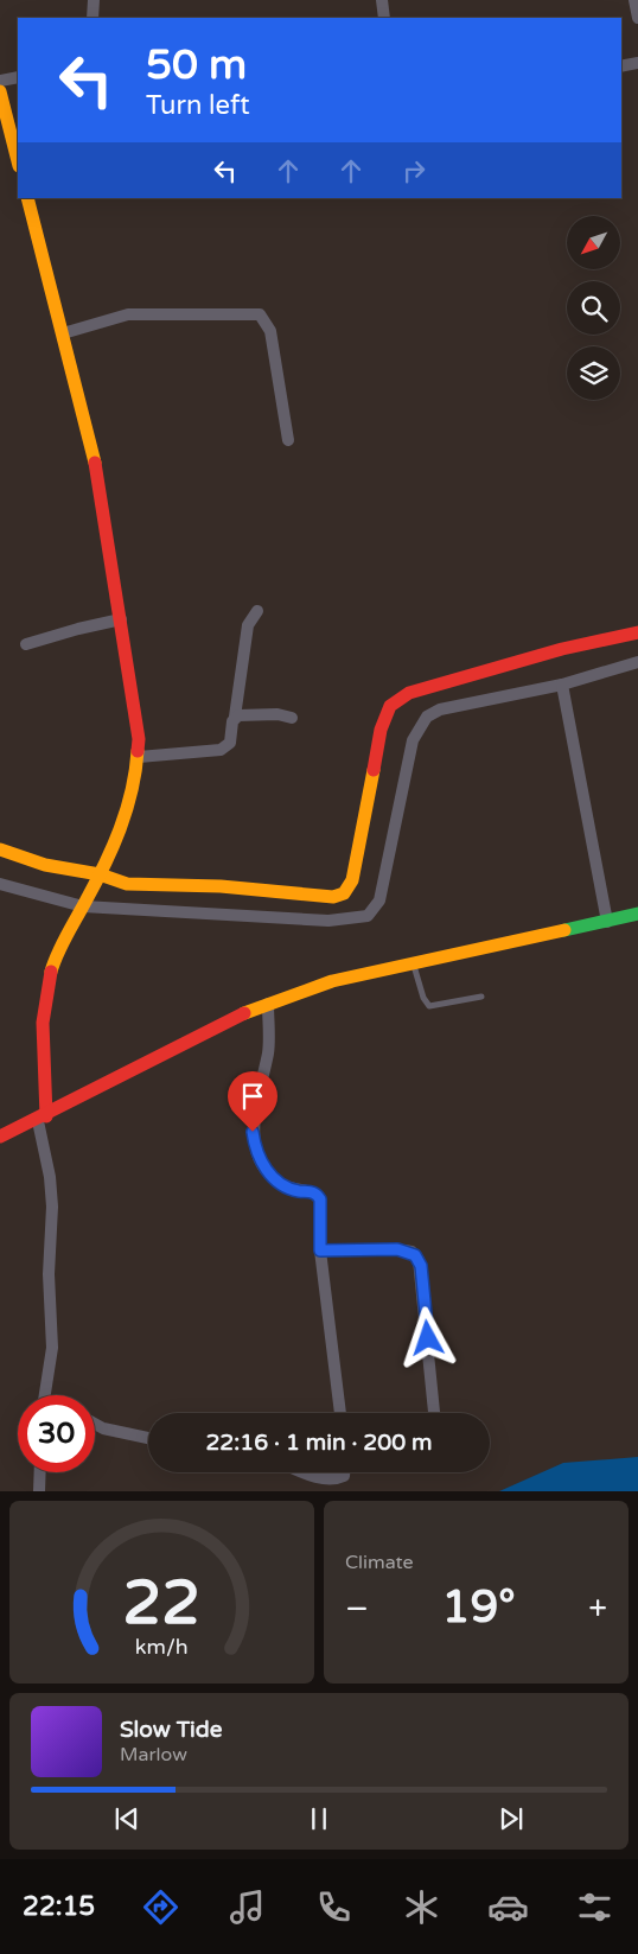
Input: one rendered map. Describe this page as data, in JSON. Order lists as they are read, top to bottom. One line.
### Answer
{"north":"bottom left","page":{"turn":["50 m","Turn left"],"limit":"30","trip":"22:16 · 1 min · 200 m","tile":"Climate","heat":["−","19°","+"],"song":["Slow Tide","Marlow"],"tabs":"22:15","gauge":["22","km/h"]}}
